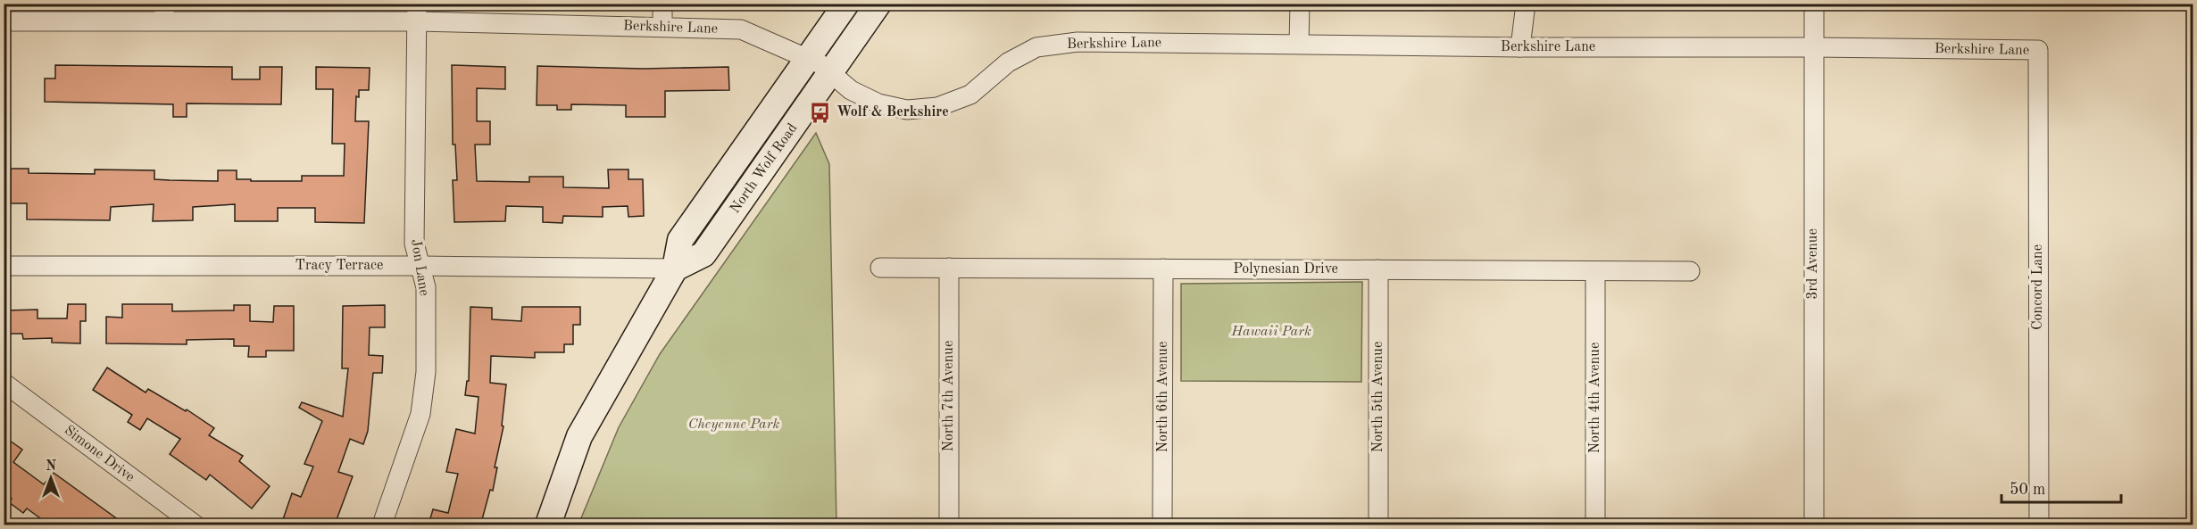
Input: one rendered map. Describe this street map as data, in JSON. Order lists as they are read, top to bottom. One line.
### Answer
{"streets":{"main road":["North Wolf Road"],"street":["Berkshire Lane","3rd Avenue","Tracy Terrace","Jon Lane","Polynesian Drive","Concord Lane","North 7th Avenue","North 6th Avenue","North 5th Avenue","North 4th Avenue","Simone Drive"]},"crossings":[["Berkshire Lane","North Wolf Road"],["Berkshire Lane","3rd Avenue"],["Berkshire Lane","Jon Lane"],["Berkshire Lane","Concord Lane"],["North Wolf Road","Tracy Terrace"],["Tracy Terrace","Jon Lane"],["Polynesian Drive","North 7th Avenue"],["Polynesian Drive","North 6th Avenue"],["Polynesian Drive","North 5th Avenue"],["Polynesian Drive","North 4th Avenue"]],"parks":["Hawaii Park","Cheyenne Park"],"places":{"bus stop":["Wolf & Berkshire"]},"scale_bar":"50 m","north":"top"}
